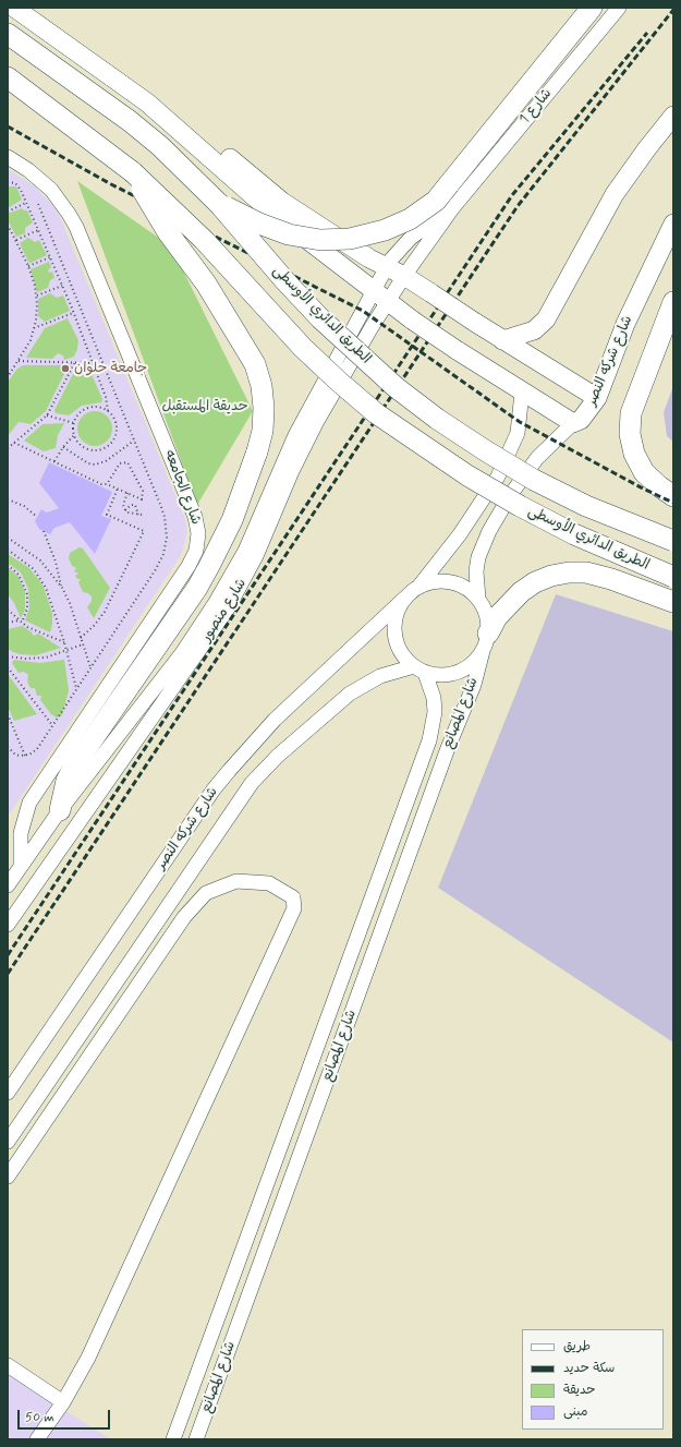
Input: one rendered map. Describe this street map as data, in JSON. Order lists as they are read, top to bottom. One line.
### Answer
{"streets":{"highway":["الطريق الدائري الأوسطى"],"main road":["شارع شركه النصر"],"street":["شارع 1","شارع الجامعه","شارع منصور","شارع المصانع"]},"crossings":[["شارع 1","شارع منصور"],["شارع شركه النصر","شارع المصانع"],["شارع الجامعه","شارع منصور"]],"parks":["حديقة المستقبل"],"places":["جامعة حلوان"],"legend":["طريق","سكة حديد","حديقة","مبنى"],"scale_bar":"50 m"}
